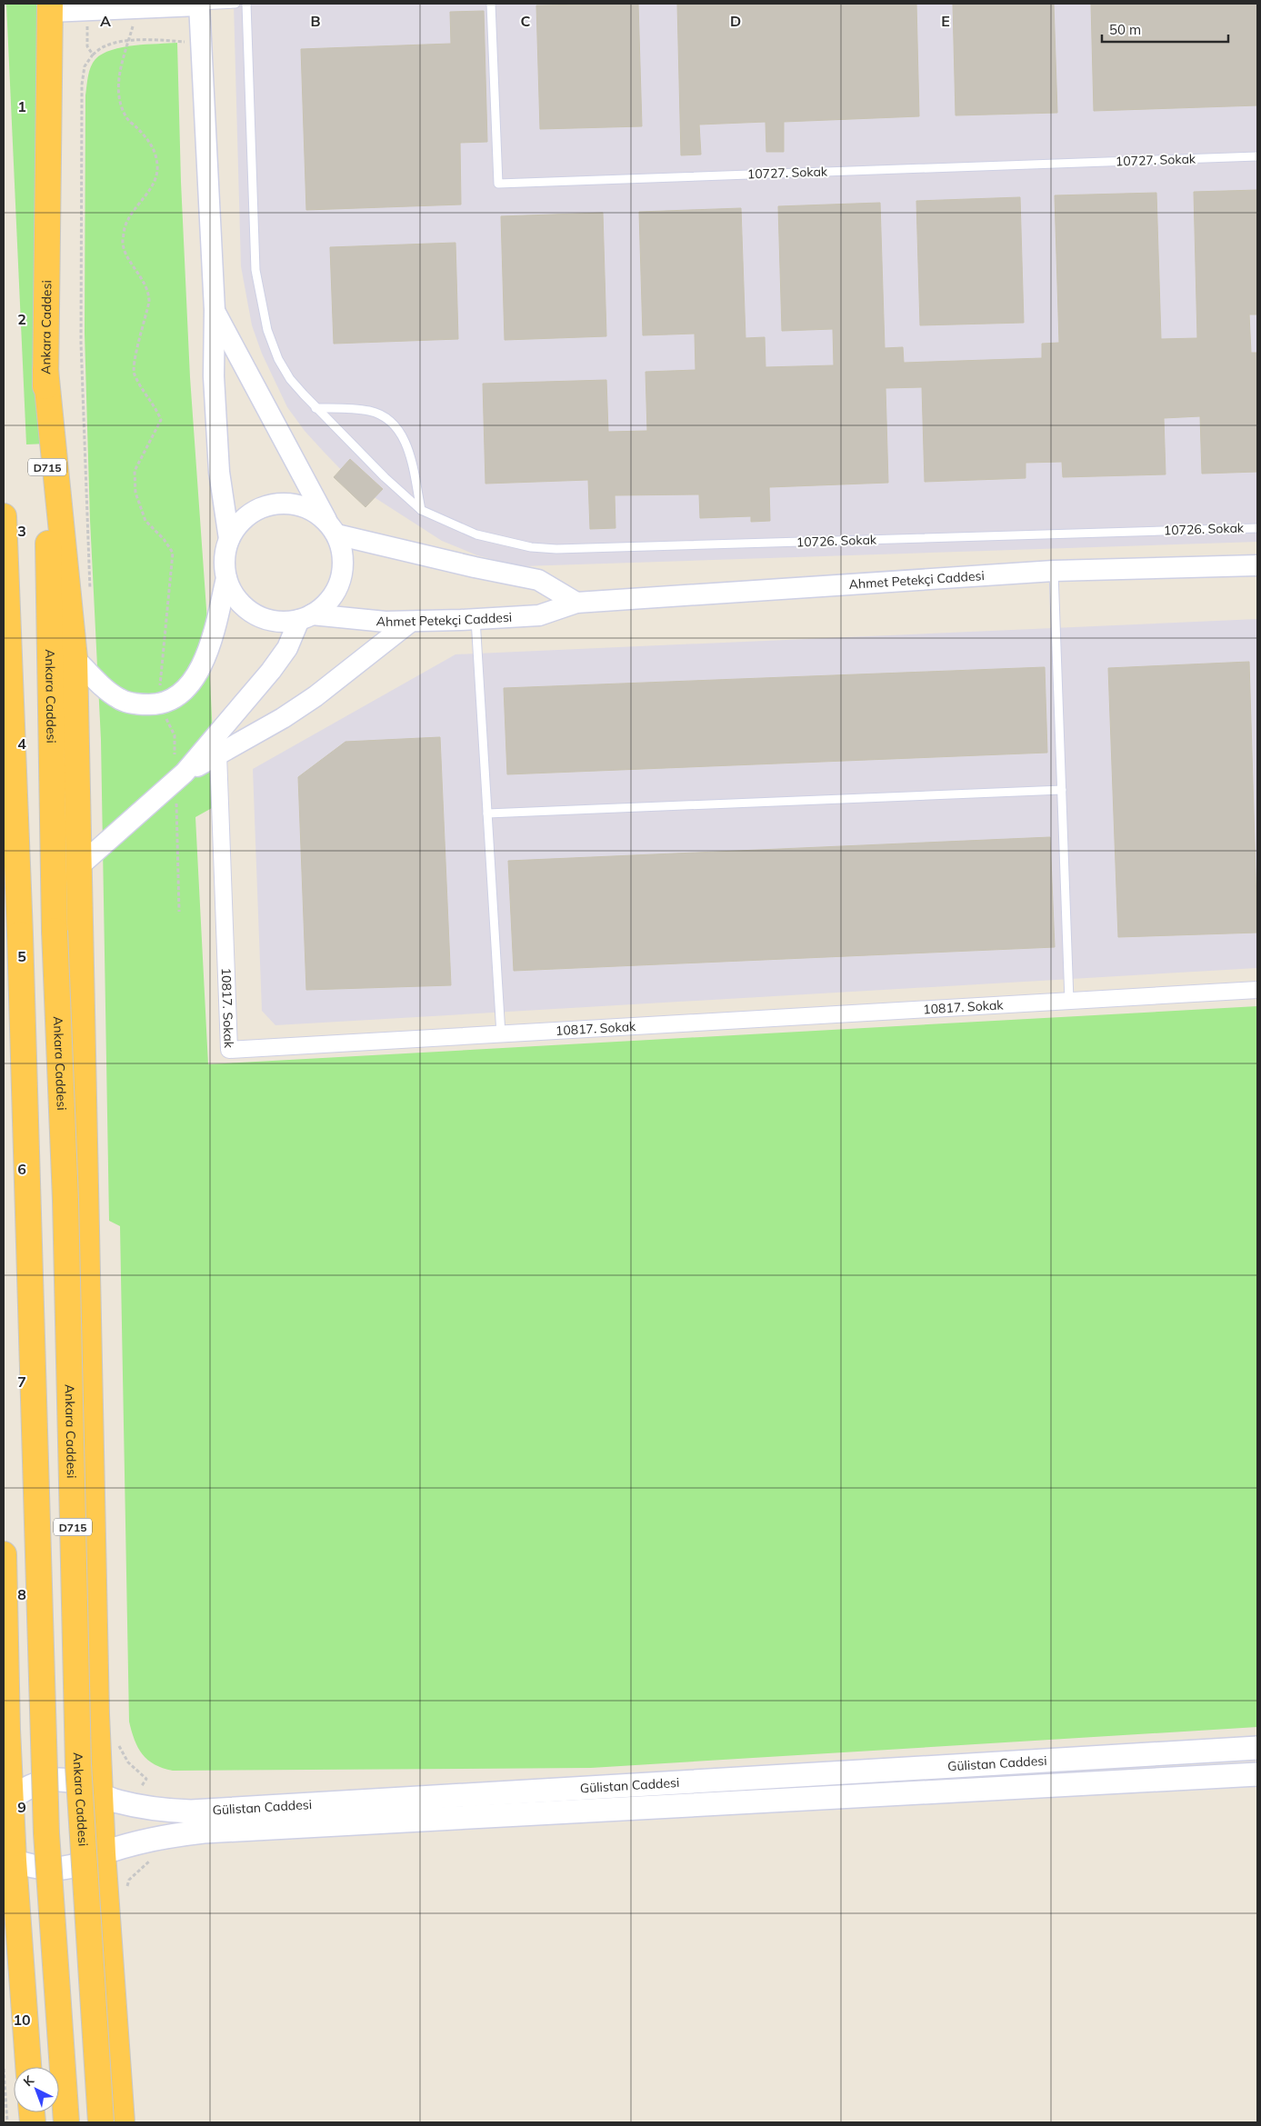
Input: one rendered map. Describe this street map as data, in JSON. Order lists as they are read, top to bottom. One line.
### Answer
{"streets":{"highway":["Ankara Caddesi","D715"],"main road":["Gülistan Caddesi"],"street":["Ahmet Petekçi Caddesi","10817. Sokak"],"lane":["10727. Sokak","10726. Sokak"]},"scale_bar":"50 m","north":"top left","grid":{"columns":["A","B","C","D","E"],"rows":["1","2","3","4","5","6","7","8","9","10"]}}
